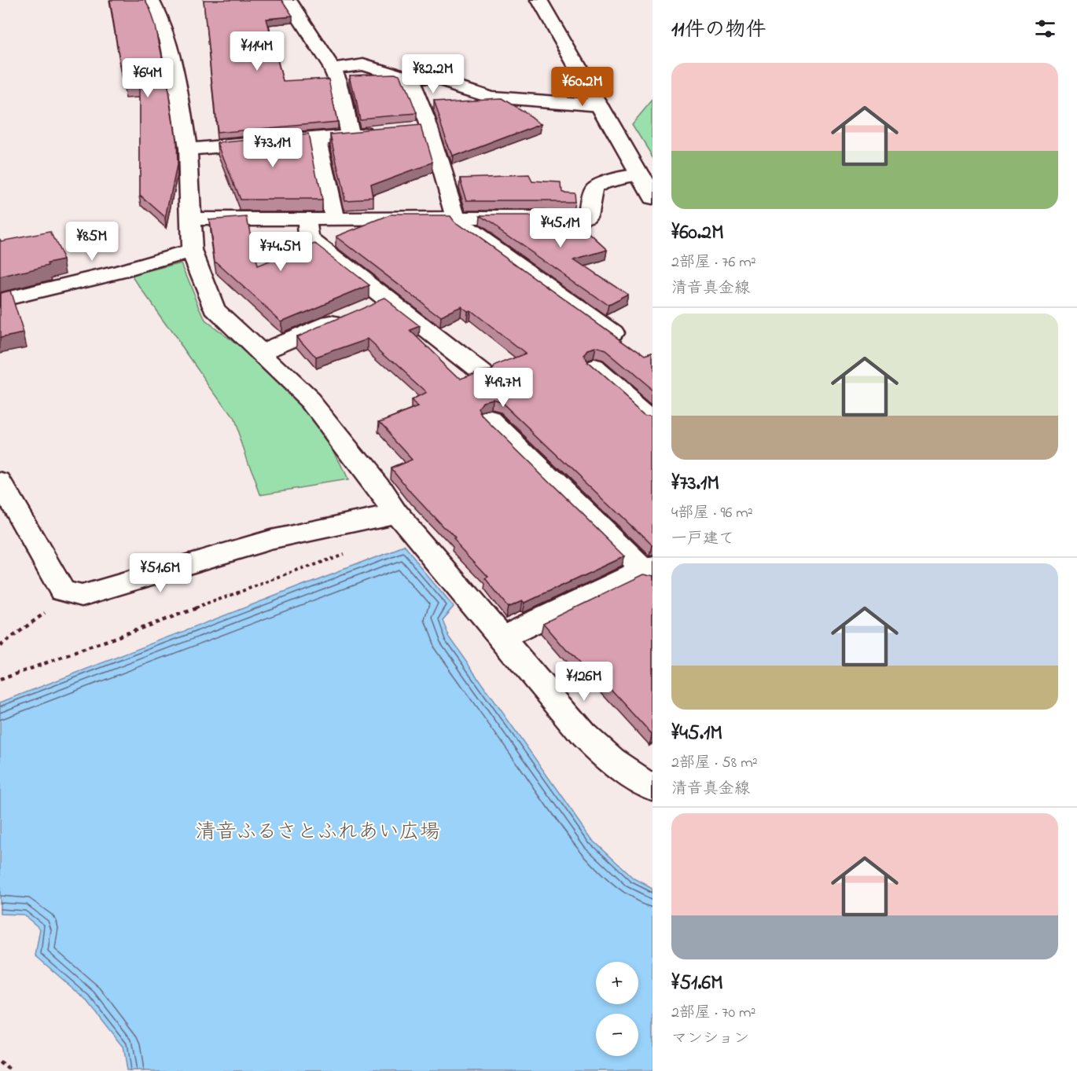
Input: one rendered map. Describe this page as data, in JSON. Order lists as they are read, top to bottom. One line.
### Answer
{"parks":["清音ふるさとふれあい広場"],"page":{"heading":"11件の物件","price":["¥114M","¥82.2M","¥64M","¥60.2M","¥73.1M","¥45.1M","¥85M","¥74.5M","¥49.7M","¥51.6M","¥126M"],"list":[{"name":"¥60.2M","note":"2部屋 · 76 m² · 清音真金線"},{"name":"¥73.1M","note":"4部屋 · 96 m² · 一戸建て"},{"name":"¥45.1M","note":"2部屋 · 58 m² · 清音真金線"},{"name":"¥51.6M","note":"2部屋 · 70 m² · マンション"}],"map_buttons":["+","−"]}}
